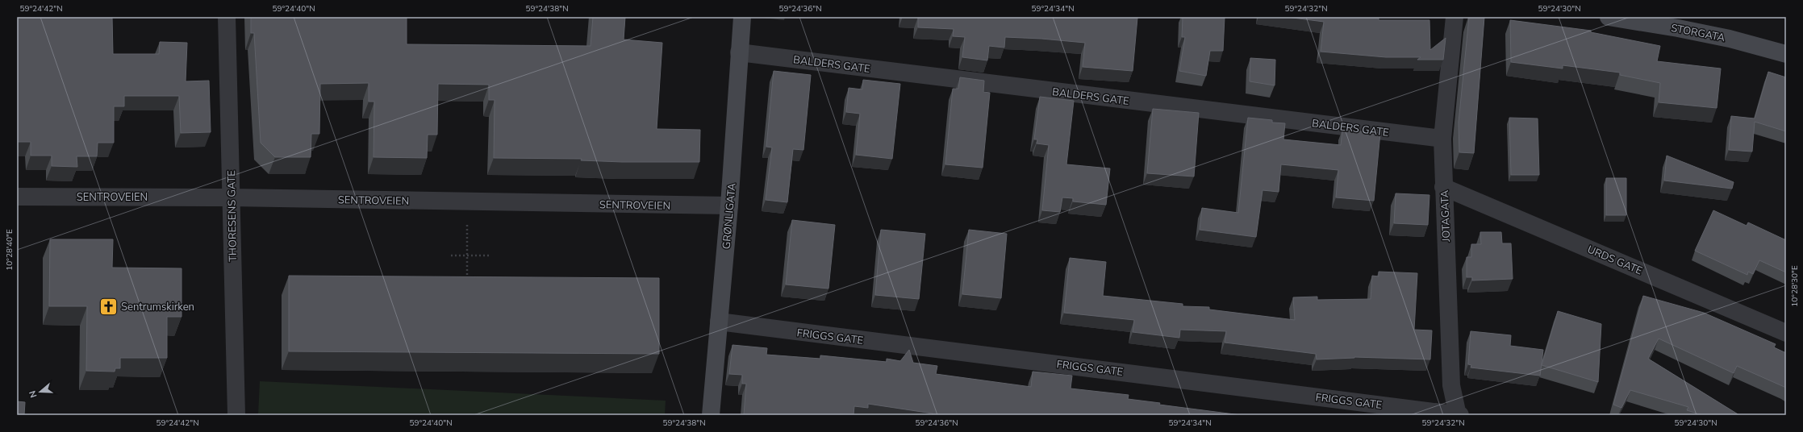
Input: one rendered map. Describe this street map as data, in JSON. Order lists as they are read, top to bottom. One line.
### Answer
{"streets":{"main road":["STORGATA","GRØNLIGATA"],"street":["BALDERS GATE","SENTROVEIEN","THORESENS GATE","JOTAGATA","URDS GATE","FRIGGS GATE"]},"crossings":[["BALDERS GATE","GRØNLIGATA"],["BALDERS GATE","JOTAGATA"],["SENTROVEIEN","THORESENS GATE"],["SENTROVEIEN","GRØNLIGATA"],["GRØNLIGATA","FRIGGS GATE"],["JOTAGATA","URDS GATE"],["JOTAGATA","FRIGGS GATE"]],"places":{"church":["Sentrumskirken"]},"north":"left","coordinates":["59°24'42\"N","59°24'40\"N","59°24'38\"N","59°24'36\"N","59°24'34\"N","59°24'32\"N","59°24'30\"N","10°28'40\"E","10°28'30\"E"]}
